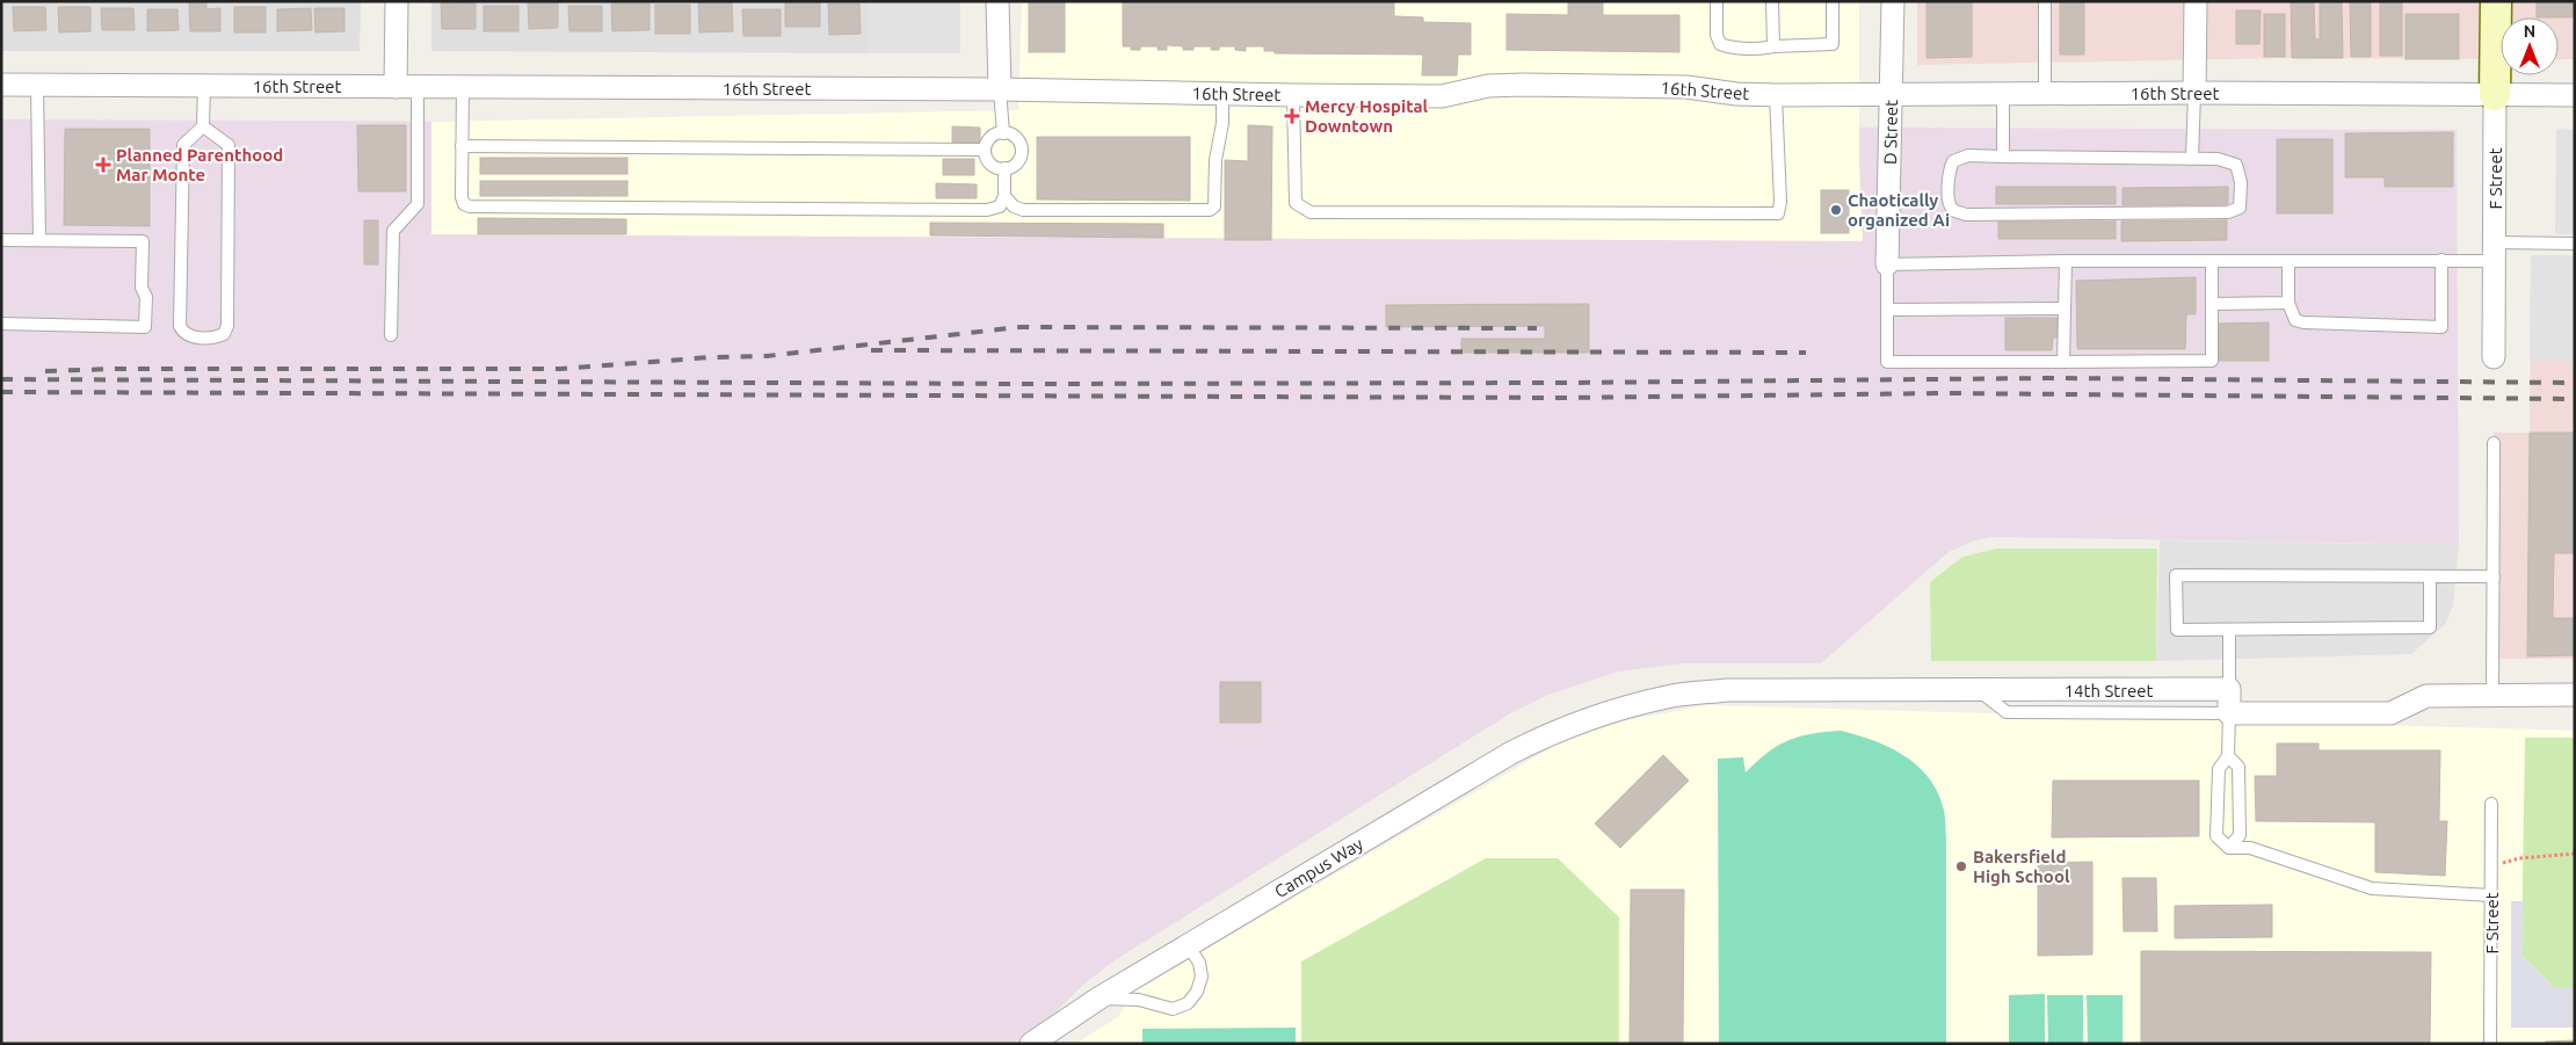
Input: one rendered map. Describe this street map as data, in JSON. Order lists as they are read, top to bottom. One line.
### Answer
{"streets":{"main road":["F Street"],"street":["16th Street","D Street","14th Street","Campus Way"]},"crossings":[["16th Street","D Street"],["16th Street","F Street"],["14th Street","Campus Way"]],"places":{"health":["Mercy Hospital Downtown","Planned Parenthood Mar Monte"],"other":["Chaotically organized Ai","Bakersfield High School"]},"north":"top"}
